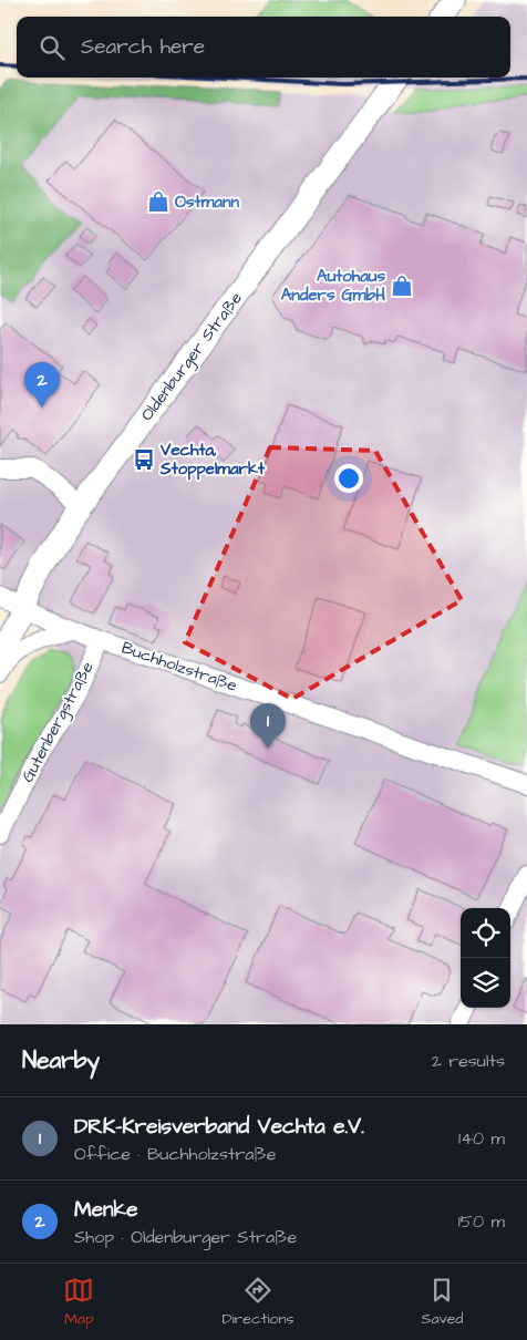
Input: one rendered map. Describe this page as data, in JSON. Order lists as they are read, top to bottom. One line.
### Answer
{"streets":{"main road":["Oldenburger Straße"],"street":["Buchholzstraße","Gutenbergstraße"]},"crossings":[["Oldenburger Straße","Buchholzstraße"],["Buchholzstraße","Gutenbergstraße"]],"places":{"shop":["Ostmann","Autohaus Anders GmbH"],"bus stop":["Vechta, Stoppelmarkt"]},"page":{"search":"Search here","pins":["2","1"],"heading":["Nearby","2 results"],"list":[{"mark":"1","name":"DRK-Kreisverband Vechta e.V.","note":"Office · Buchholzstraße","value":"140 m"},{"mark":"2","name":"Menke","note":"Shop · Oldenburger Straße","value":"150 m"}],"nav":["Map","Directions","Saved"]}}
